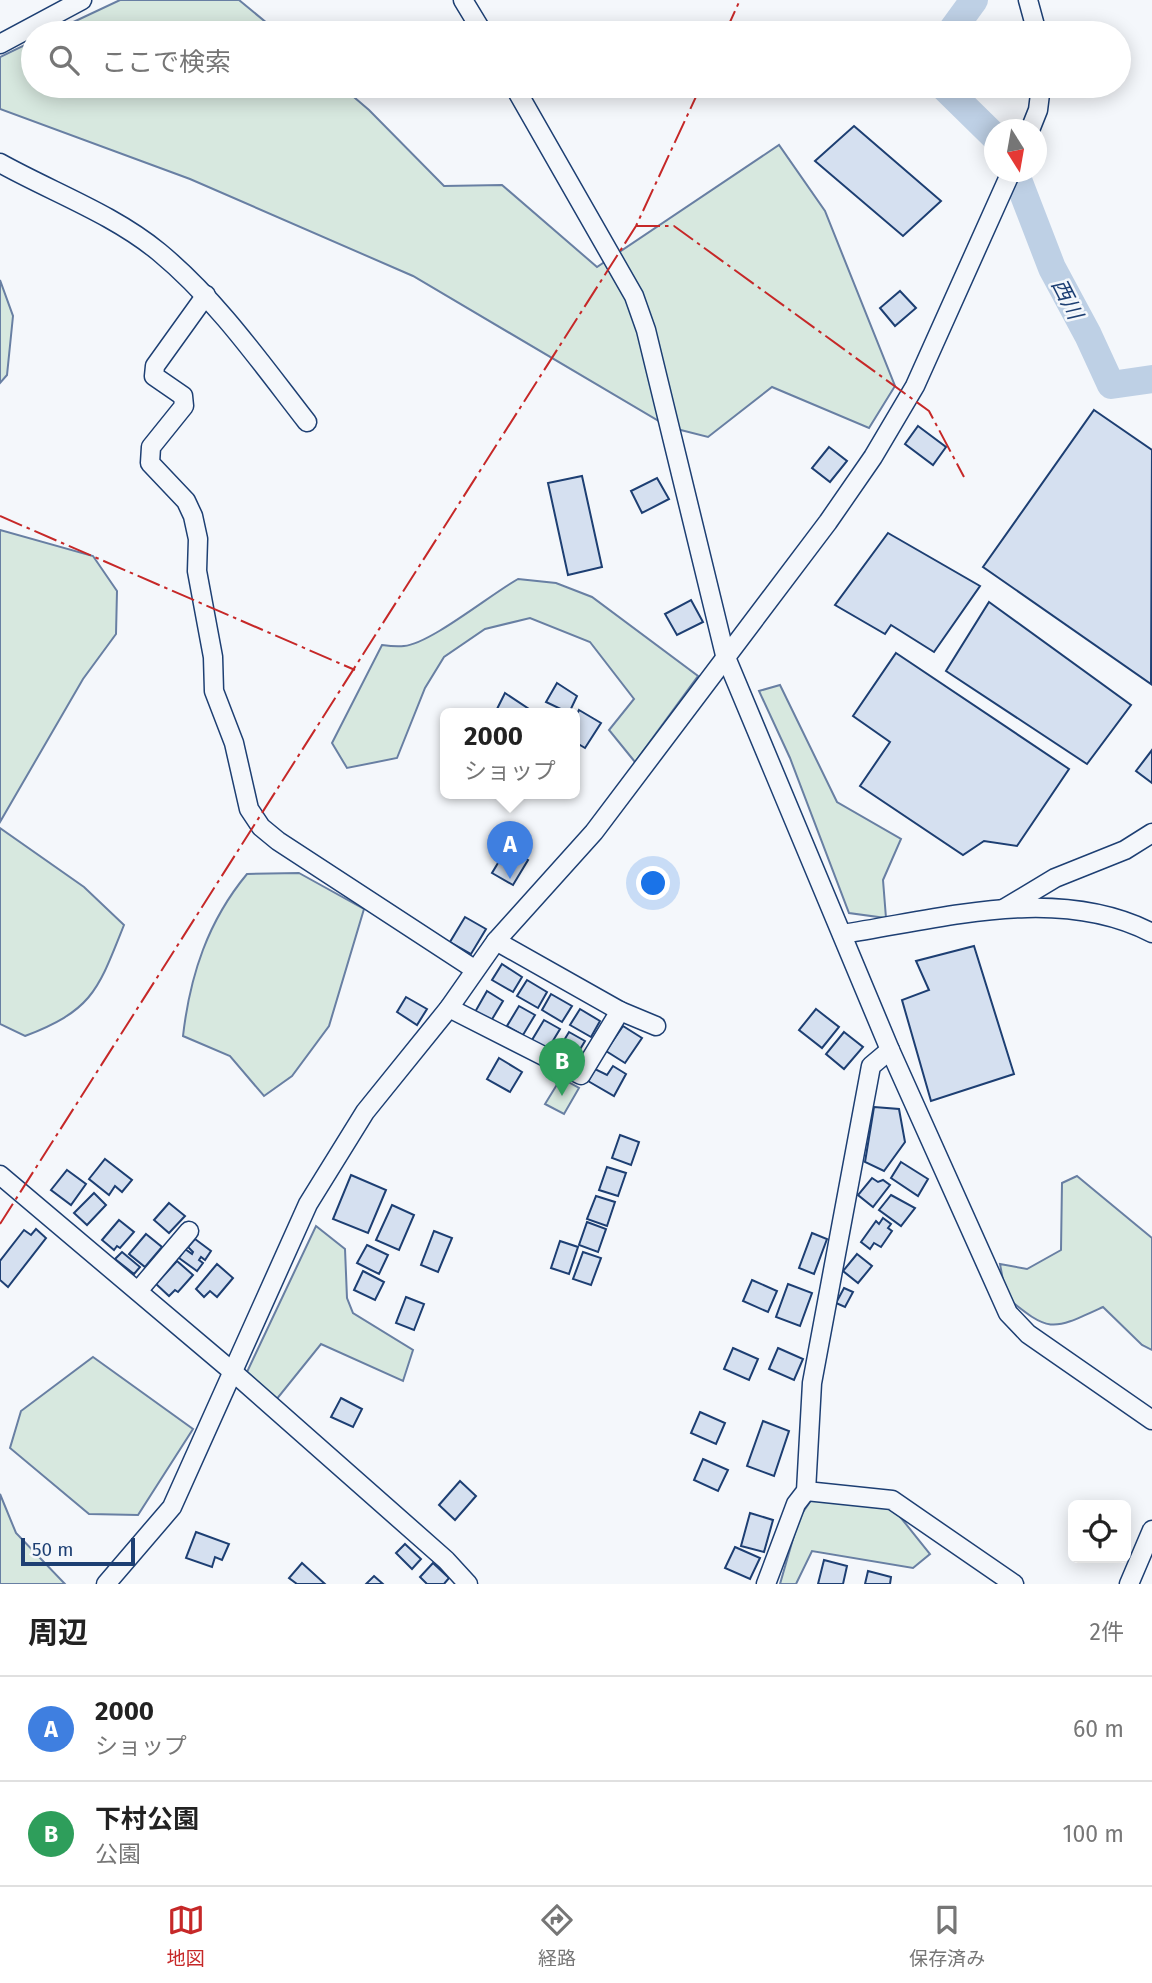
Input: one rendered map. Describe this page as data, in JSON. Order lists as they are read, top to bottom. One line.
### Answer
{"water":["西川"],"scale_bar":"50 m","north":"bottom","page":{"search":"ここで検索","popup":["2000","ショップ"],"pins":["A","B"],"scale":"50 m","heading":["周辺","2件"],"list":[{"mark":"A","name":"2000","note":"ショップ","value":"60 m"},{"mark":"B","name":"下村公園","note":"公園","value":"100 m"}],"nav":["地図","経路","保存済み"]}}
